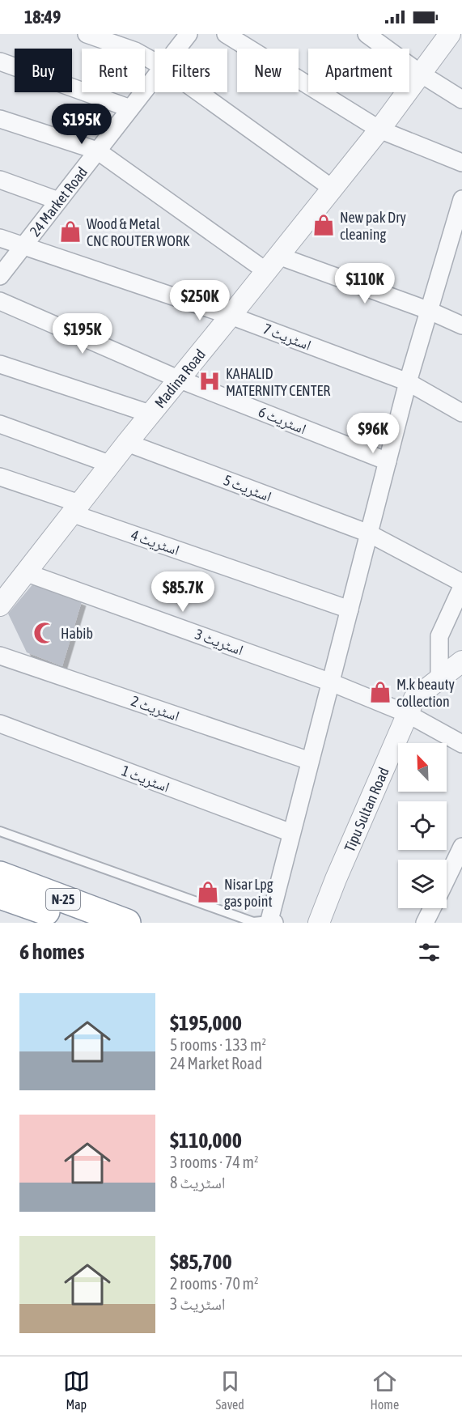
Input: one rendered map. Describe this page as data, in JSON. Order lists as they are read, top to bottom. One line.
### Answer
{"streets":{"highway":["N-25"],"street":["24 Market Road","اسٹریٹ 7","Madina Road","اسٹریٹ 6","اسٹریٹ 5","اسٹریٹ 4","اسٹریٹ 3","اسٹریٹ 2","اسٹریٹ 1","Tipu Sultan Road"]},"crossings":[["24 Market Road","اسٹریٹ 7"],["اسٹریٹ 7","Madina Road"],["Madina Road","اسٹریٹ 6"],["Madina Road","اسٹریٹ 5"],["Madina Road","اسٹریٹ 4"],["Madina Road","اسٹریٹ 3"],["اسٹریٹ 3","Tipu Sultan Road"]],"places":{"shop":["New pak Dry cleaning","Wood & Metal CNC ROUTER WORK","M.k beauty collection","Nisar Lpg gas point"],"hospital":["KAHALID MATERNITY CENTER"],"mosque":["Habib"]},"north":"top left","page":{"status":"18:49","chip":["Buy","Rent","Filters","New","Apartment"],"price":["$195K","$110K","$250K","$195K","$96K","$85.7K"],"heading":"6 homes","list":[{"name":"$195,000","note":"5 rooms · 133 m² · 24 Market Road"},{"name":"$110,000","note":"3 rooms · 74 m² · اسٹریٹ 8"},{"name":"$85,700","note":"2 rooms · 70 m² · اسٹریٹ 3"}],"tabs":["Map","Saved","Home"]}}
